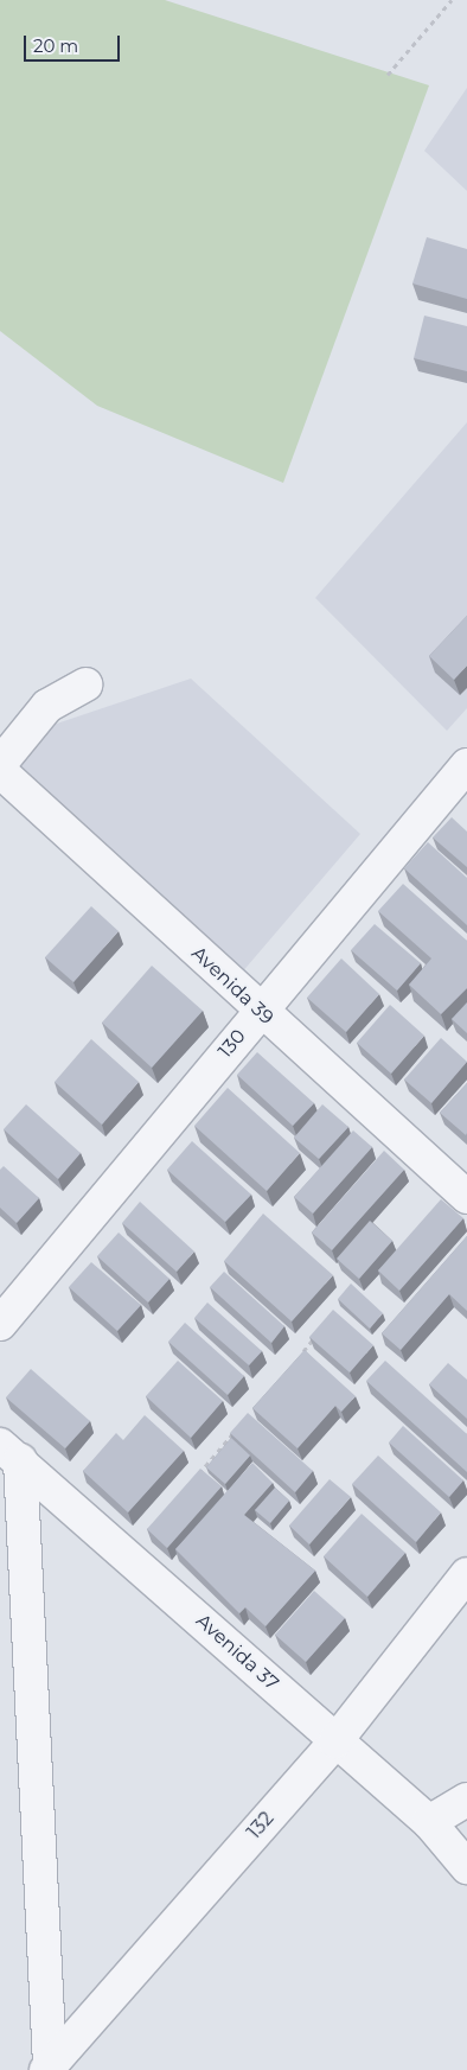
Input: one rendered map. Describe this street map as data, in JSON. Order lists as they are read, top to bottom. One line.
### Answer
{"streets":{"street":["Avenida 39","130","Avenida 37","132"]},"crossings":[["Avenida 39","130"],["Avenida 37","132"]],"scale_bar":"20 m"}
